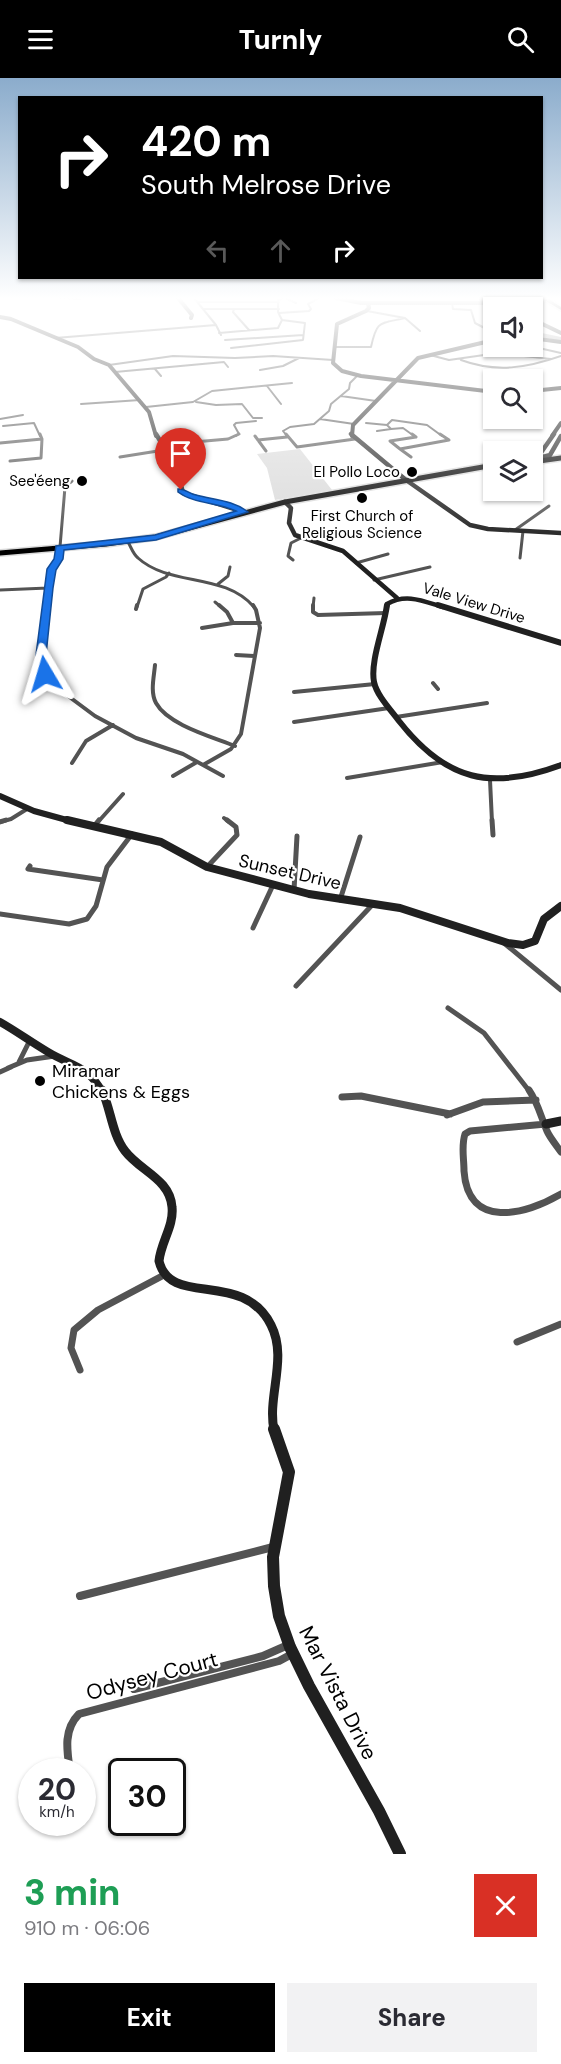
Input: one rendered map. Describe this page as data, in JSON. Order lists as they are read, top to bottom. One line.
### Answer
{"streets":{"street":["Vale View Drive","Sunset Drive","Odysey Court","Mar Vista Drive"]},"crossings":[["Odysey Court","Mar Vista Drive"]],"places":["El Pollo Loco","See'éeng","First Church of Religious Science","Miramar Chickens & Eggs"],"page":{"header":"Turnly","turn":["420 m","South Melrose Drive"],"speed":"20 km/h","limit":"30","heading":["3 min","910 m · 06:06"],"buttons":["Exit","Share"]}}
